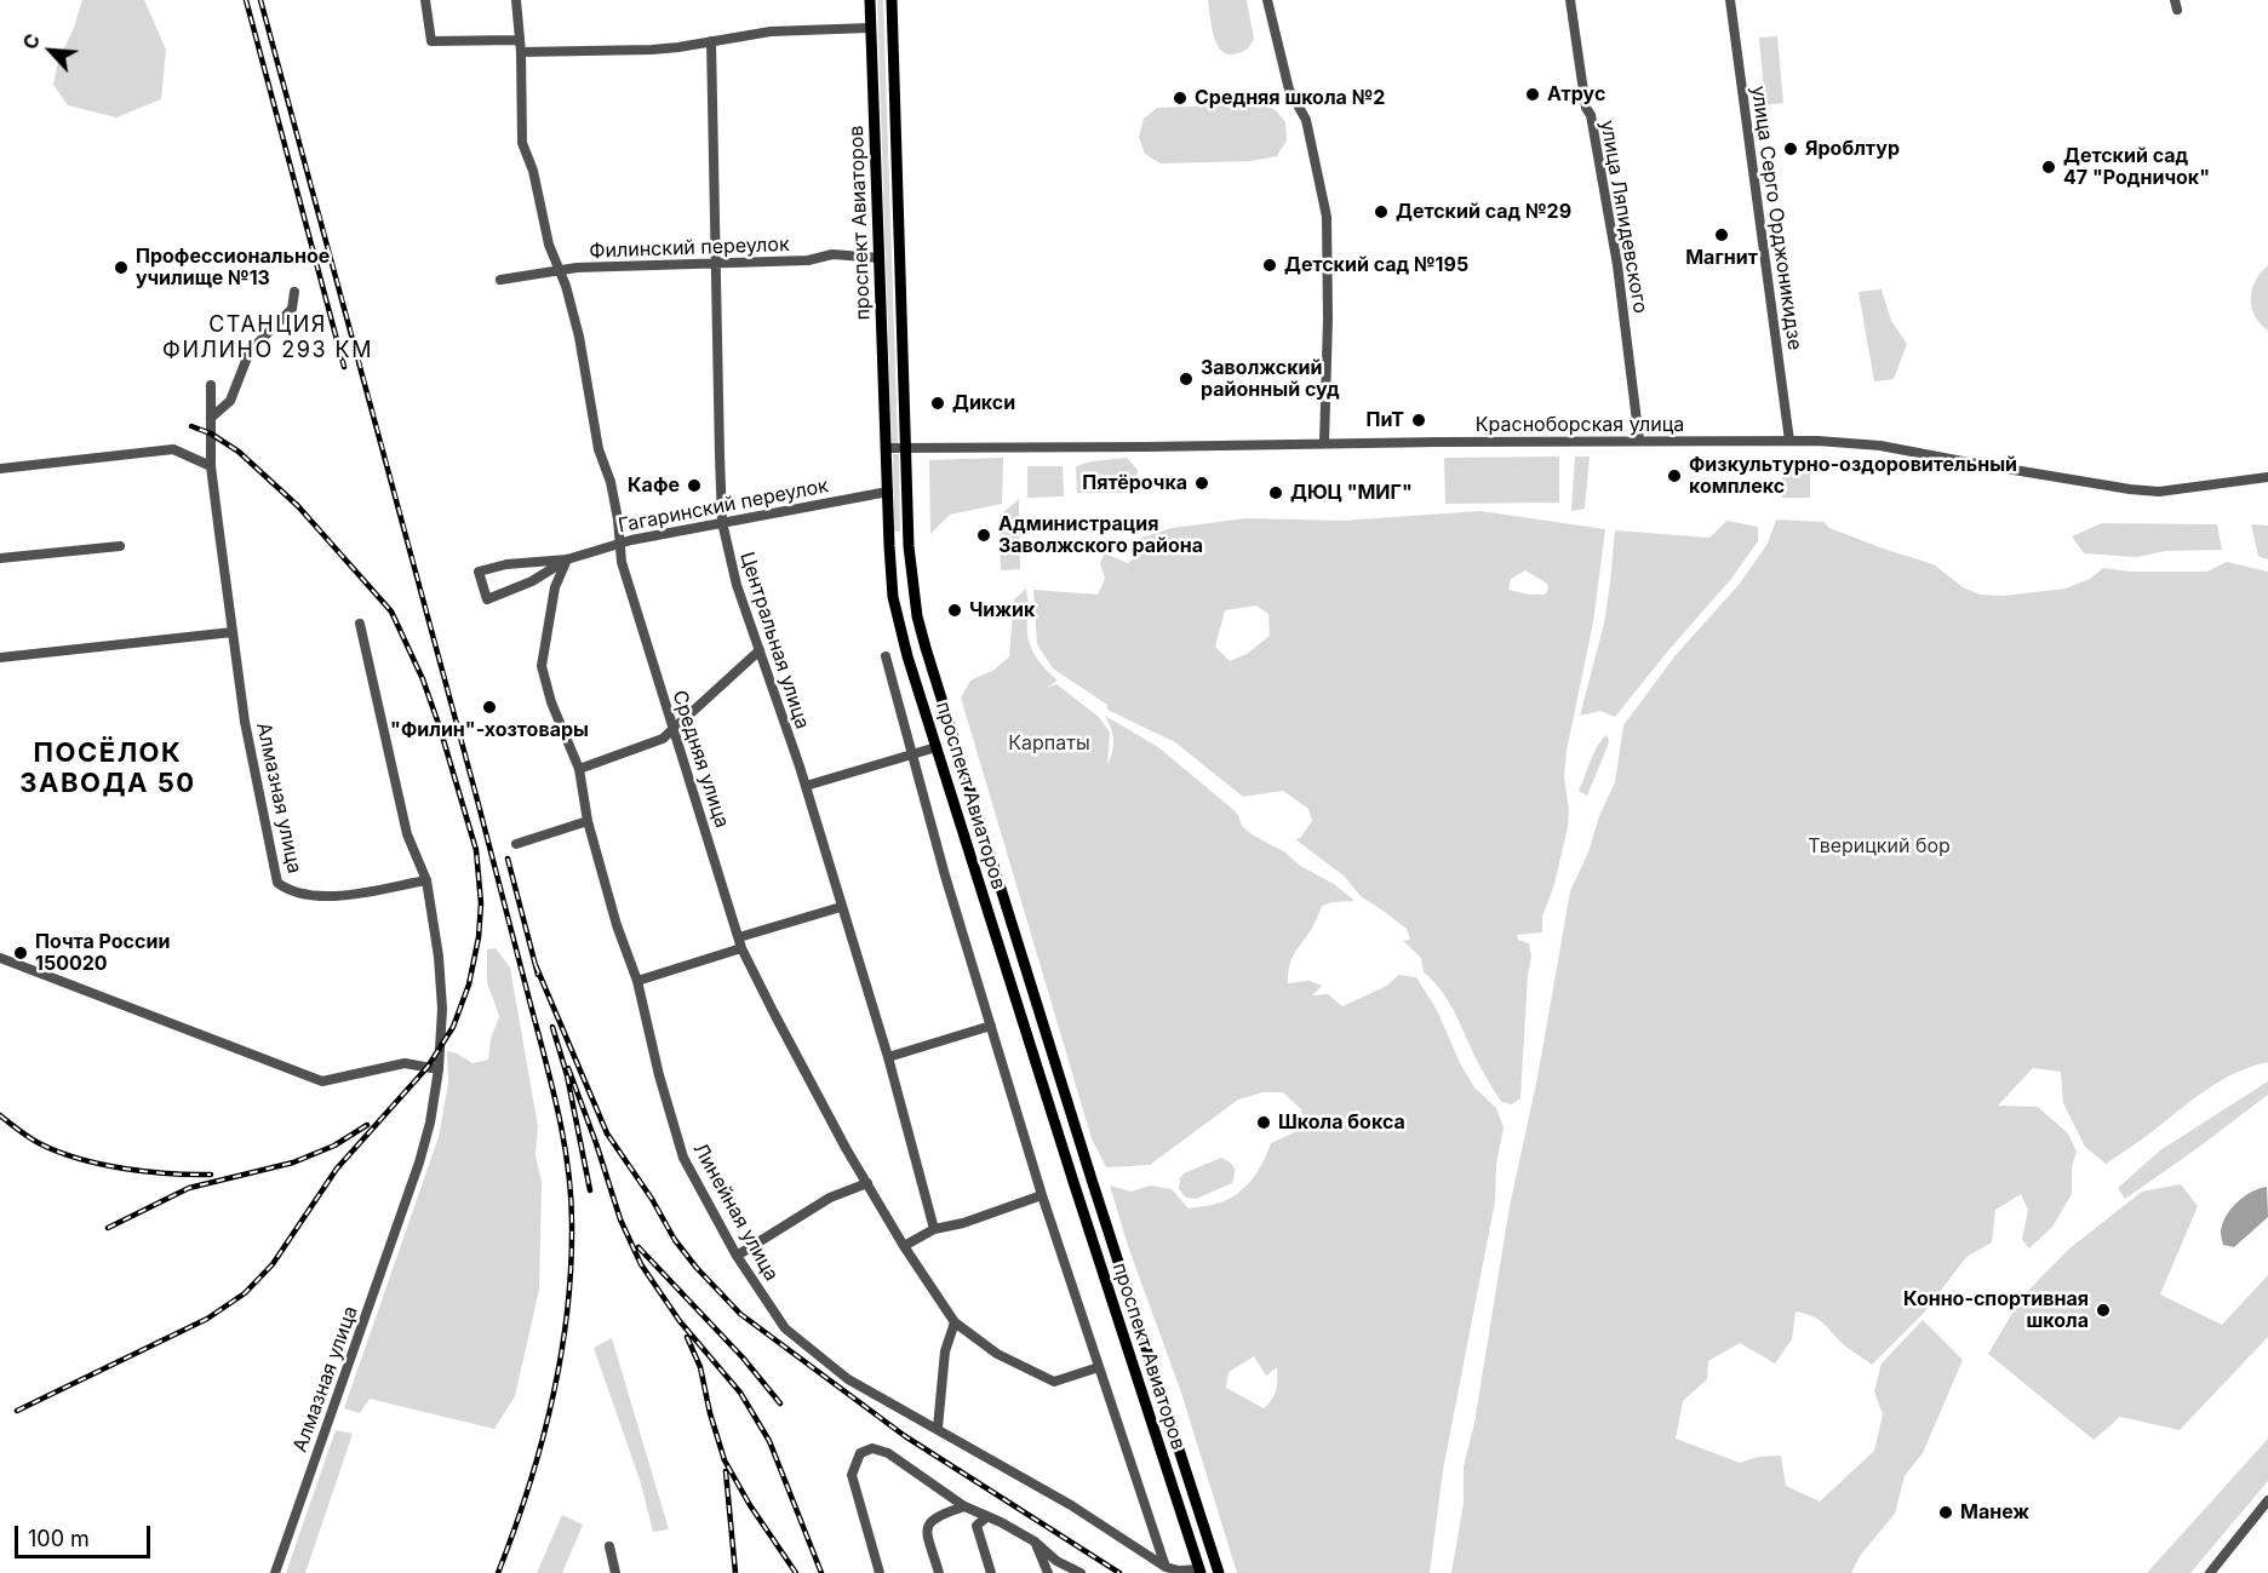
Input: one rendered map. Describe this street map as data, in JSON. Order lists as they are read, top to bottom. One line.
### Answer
{"streets":{"main road":["проспект Авиаторов"],"street":["улица Ляпидевского","улица Серго Орджоникидзе","Филинский переулок","Красноборская улица","Гагаринский переулок","Центральная улица","Средняя улица","Алмазная улица","Линейная улица"]},"crossings":[["улица Ляпидевского","Красноборская улица"],["улица Серго Орджоникидзе","Красноборская улица"],["проспект Авиаторов","Филинский переулок"],["проспект Авиаторов","Красноборская улица"],["проспект Авиаторов","Гагаринский переулок"],["проспект Авиаторов","Линейная улица"],["Филинский переулок","Центральная улица"],["Филинский переулок","Средняя улица"],["Гагаринский переулок","Центральная улица"],["Гагаринский переулок","Средняя улица"],["Гагаринский переулок","Линейная улица"]],"districts":["СТАНЦИЯ ФИЛИНО 293 КМ","ПОСЁЛОК ЗАВОДА 50"],"parks":["Карпаты","Тверицкий бор"],"places":["Атрус","Средняя школа №2","Яроблтур","Детский сад 47 \"Родничок\"","Детский сад №29","Магнит","Детский сад №195","Профессиональное училище №13","Заволжский районный суд","Дикси","ПиТ","Физкультурно-оздоровительный комплекс","Пятёрочка","Кафе","ДЮЦ \"МИГ\"","Администрация Заволжского района","Чижик","\"Филин\"-хозтовары","Почта России 150020","Школа бокса","Конно-спортивная школа","Манеж"],"scale_bar":"100 m","north":"top left"}
